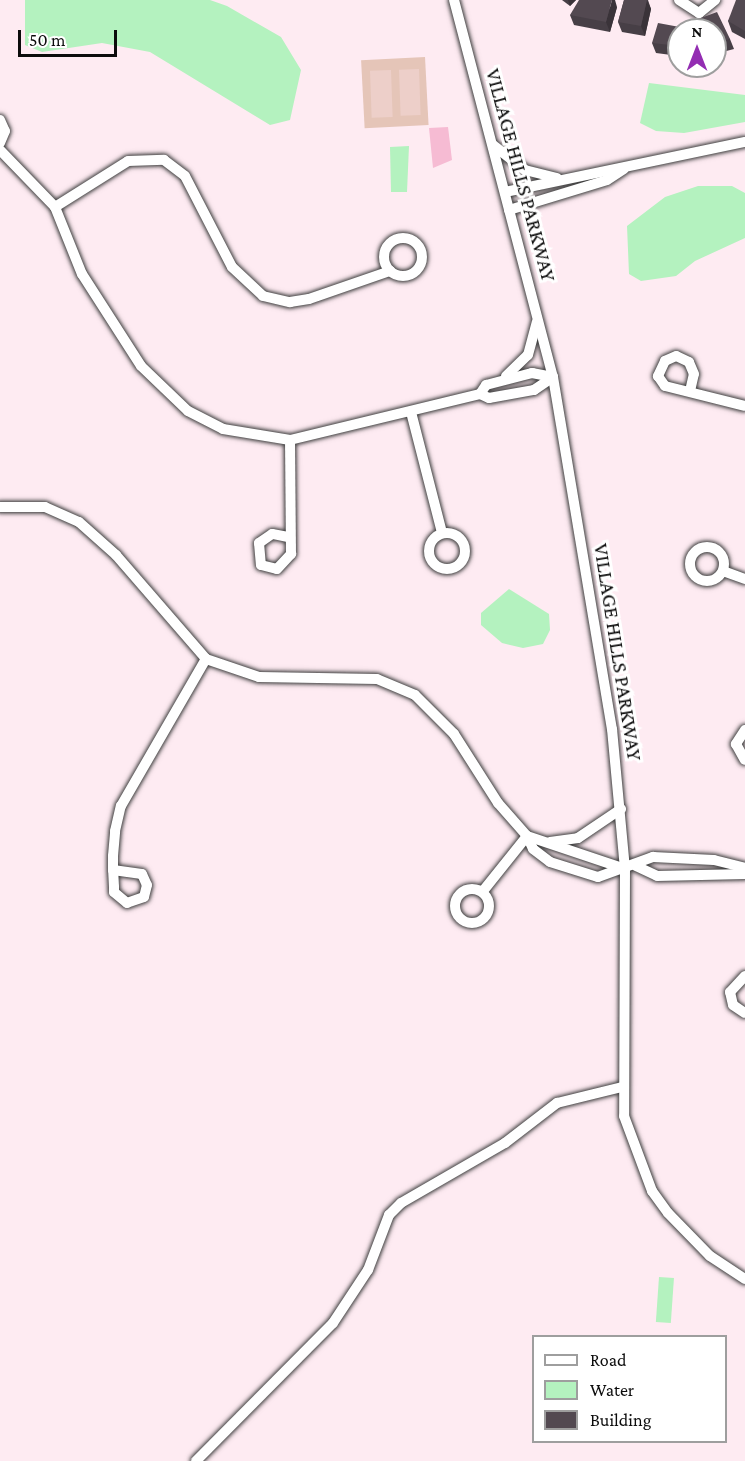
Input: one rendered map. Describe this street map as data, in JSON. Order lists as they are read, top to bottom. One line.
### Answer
{"streets":{"street":["VILLAGE HILLS PARKWAY"]},"legend":["Road","Water","Building"],"scale_bar":"50 m","north":"top"}
